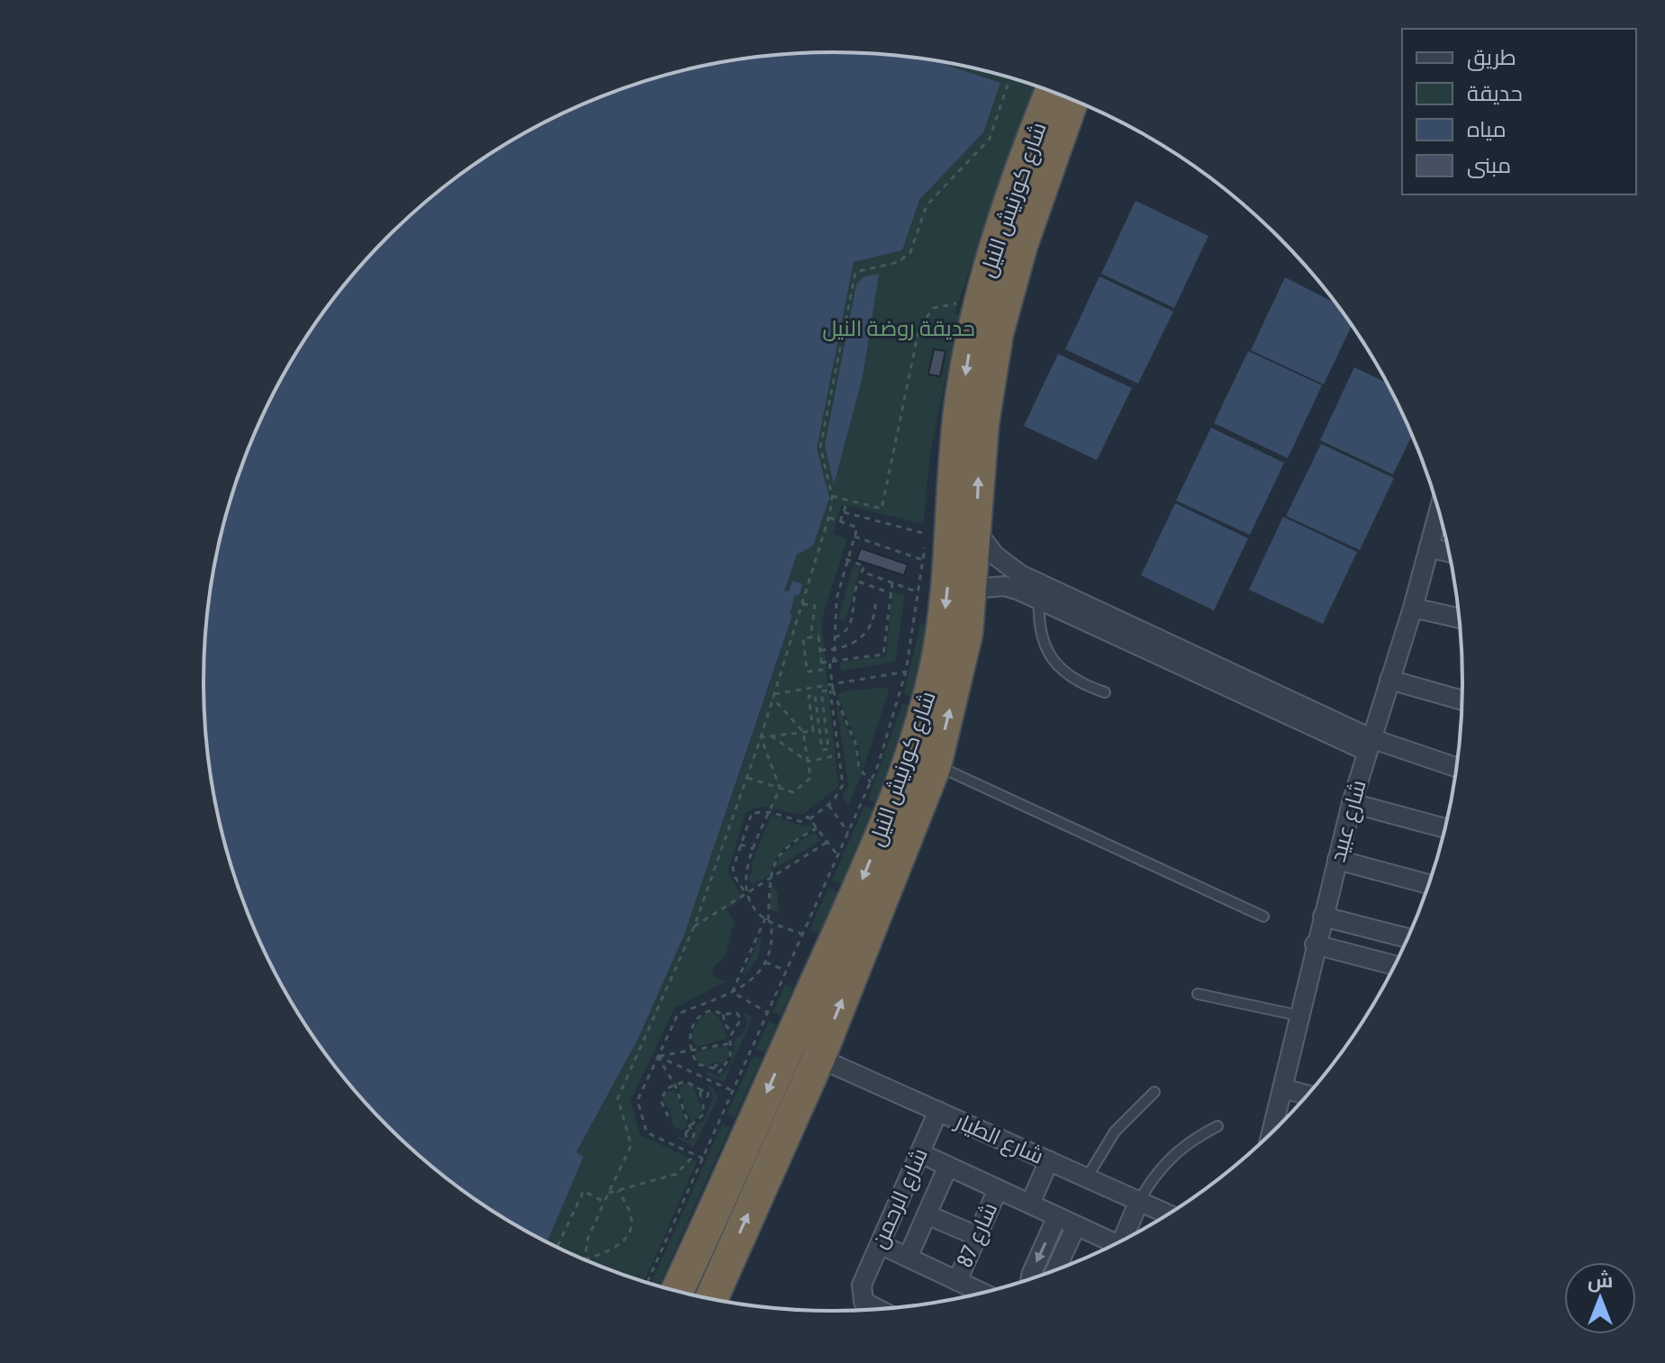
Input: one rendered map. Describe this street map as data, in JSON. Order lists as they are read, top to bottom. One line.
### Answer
{"streets":{"highway":["شارع كورنيش النيل"],"street":["شارع عبيد","شارع الطيار","شارع الرحمن","شارع 87"]},"crossings":[["شارع كورنيش النيل","شارع الطيار"],["شارع الطيار","شارع الرحمن"]],"parks":["حديقة روضة النيل"],"legend":["طريق","حديقة","مياه","مبنى"],"north":"top"}
